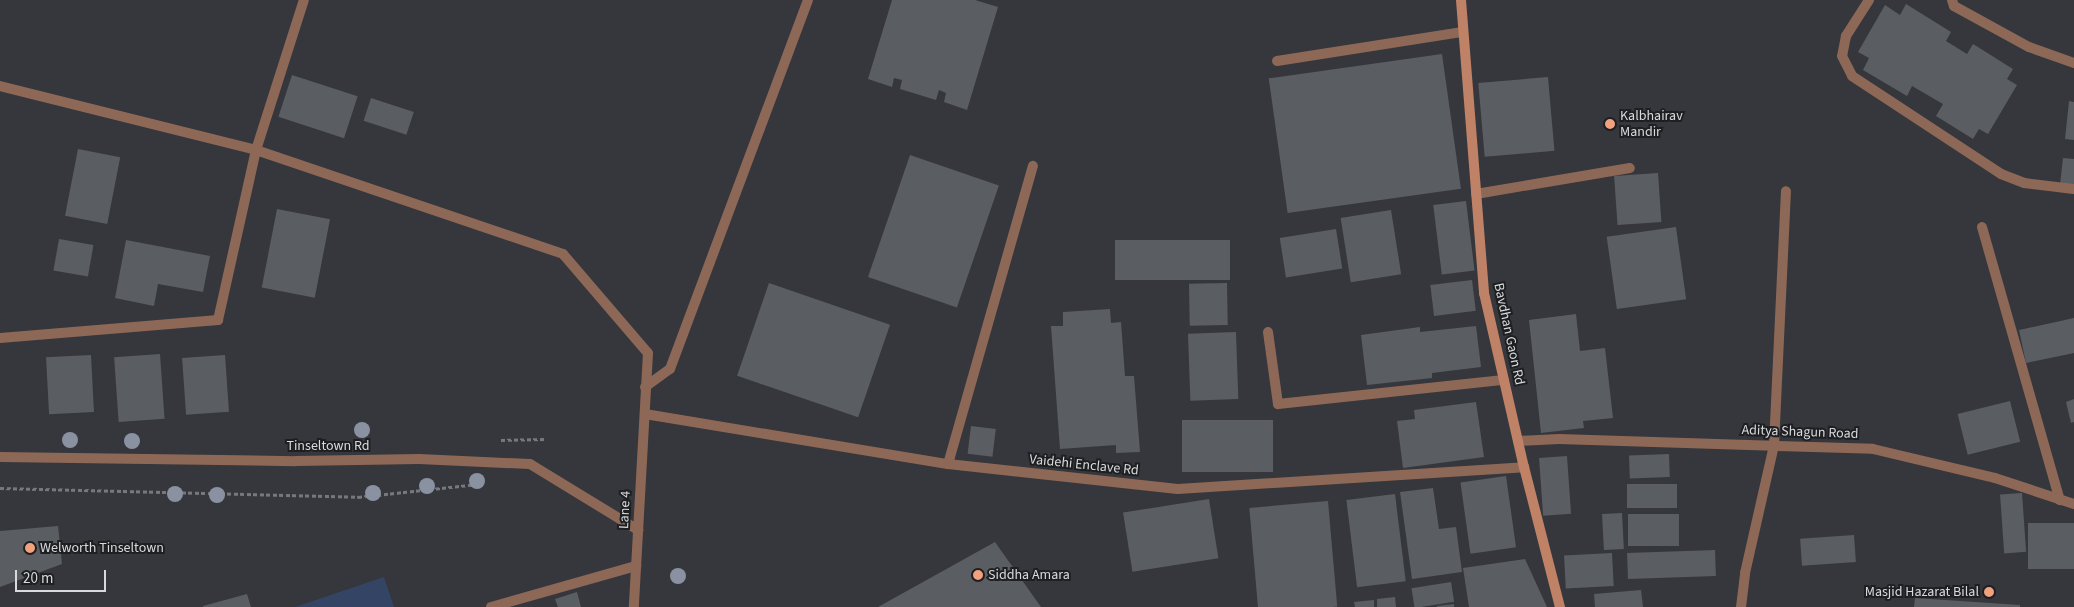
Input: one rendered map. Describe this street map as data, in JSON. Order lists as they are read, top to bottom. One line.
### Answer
{"streets":{"street":["Bavdhan Gaon Rd","Aditya Shagun Road","Tinseltown Rd","Vaidehi Enclave Rd","Lane 4"]},"crossings":[["Bavdhan Gaon Rd","Aditya Shagun Road"],["Bavdhan Gaon Rd","Vaidehi Enclave Rd"],["Tinseltown Rd","Lane 4"],["Vaidehi Enclave Rd","Lane 4"]],"places":["Kalbhairav Mandir","Welworth Tinseltown","Siddha Amara","Masjid Hazarat Bilal"],"scale_bar":"20 m"}
